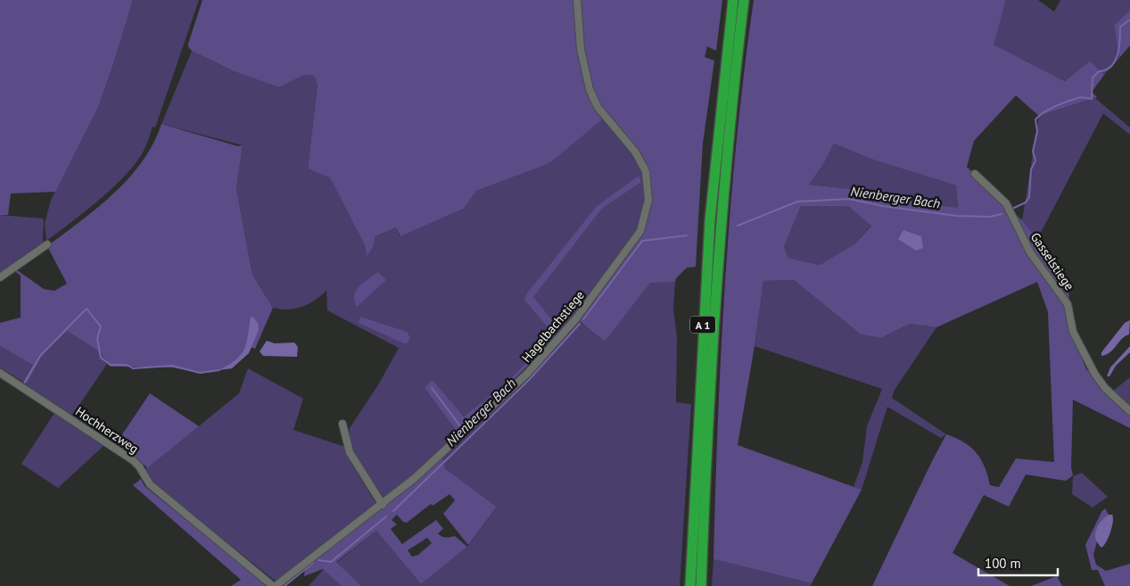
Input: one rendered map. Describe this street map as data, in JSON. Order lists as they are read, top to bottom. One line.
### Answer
{"streets":{"highway":["A 1"],"street":["Gasselstiege","Hagelbachstiege","Hochherzweg"]},"crossings":[["Hagelbachstiege","Hochherzweg"]],"water":["Nienberger Bach"],"scale_bar":"100 m"}
